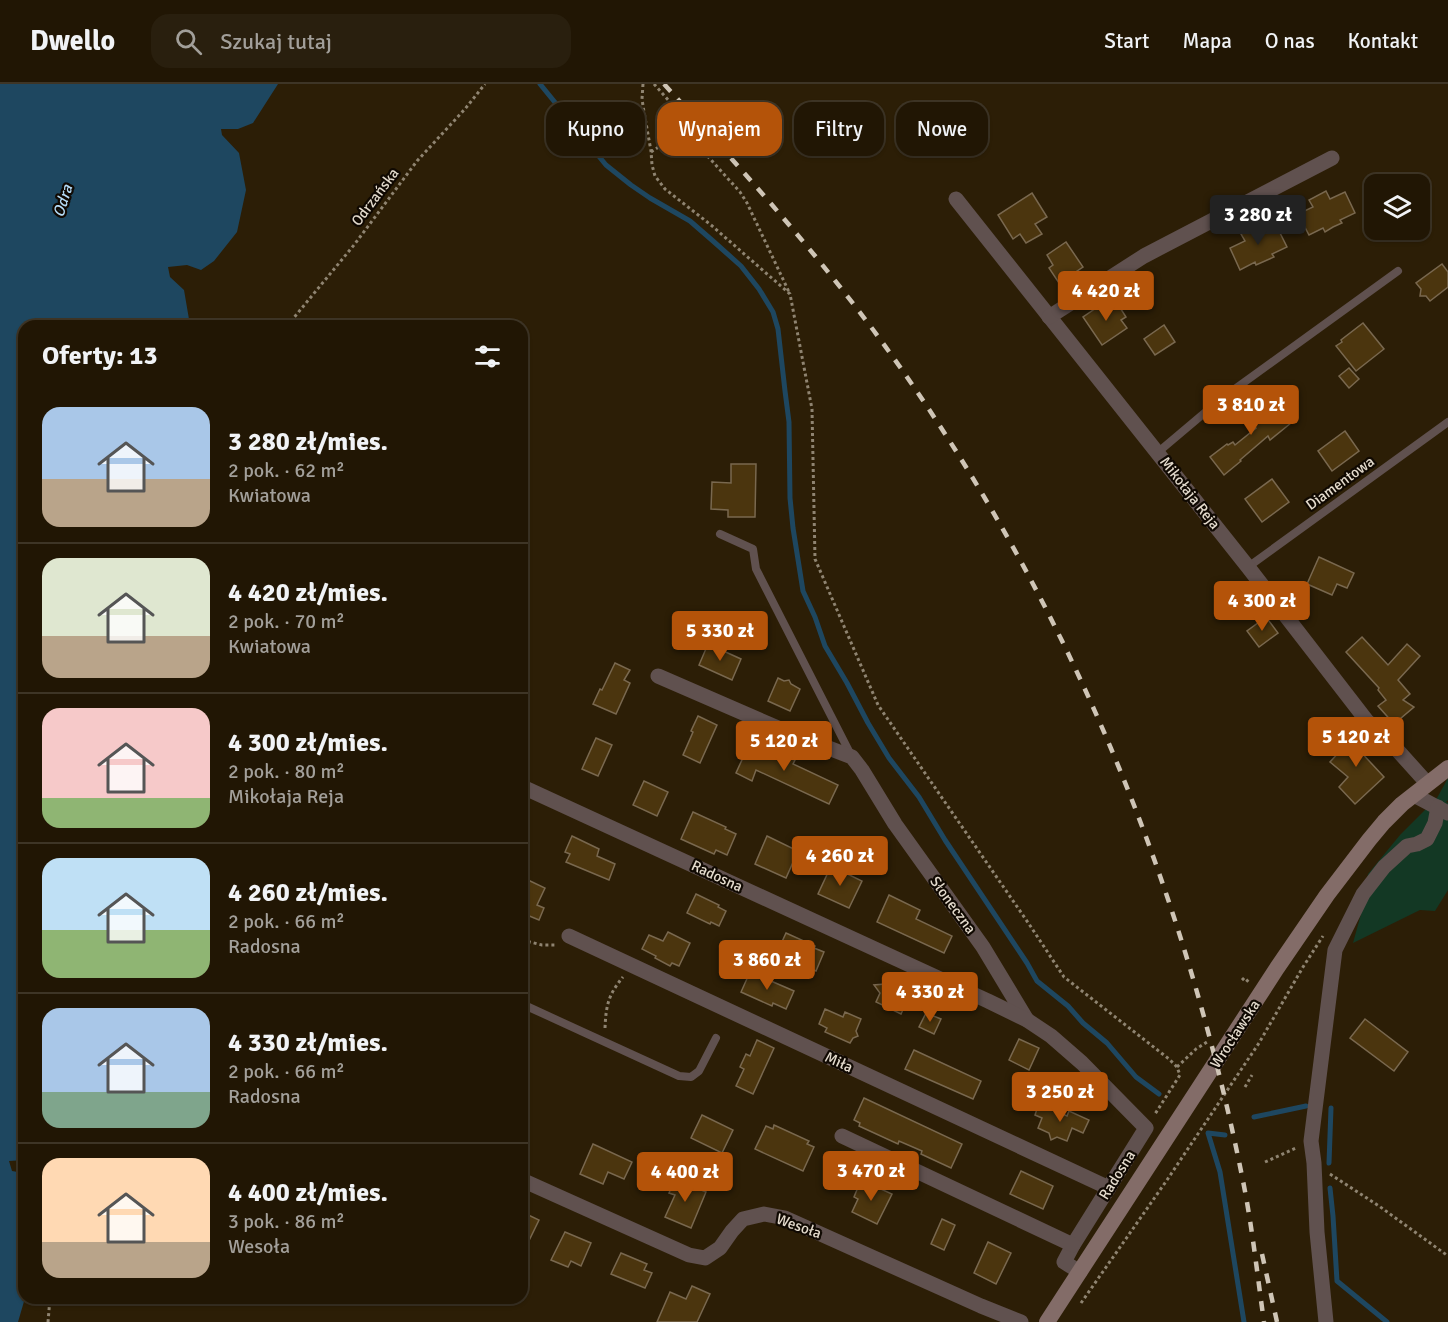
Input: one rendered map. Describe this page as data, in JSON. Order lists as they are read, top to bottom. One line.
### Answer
{"streets":{"main road":["Wrocławska"],"street":["Mikołaja Reja","Radosna","Słoneczna","Miła","Wesoła"],"lane":["Diamentowa"],"path":["Odrzańska"]},"crossings":[["Diamentowa","Mikołaja Reja"],["Mikołaja Reja","Wrocławska"],["Radosna","Słoneczna"],["Radosna","Miła"]],"water":["Odra"],"page":{"header":"Dwello","search":"Szukaj tutaj","nav":["Start","Mapa","O nas","Kontakt"],"chip":["Kupno","Wynajem","Filtry","Nowe"],"price":["3 280 zł","4 420 zł","3 810 zł","4 300 zł","5 330 zł","5 120 zł","5 120 zł","4 260 zł","3 860 zł","4 330 zł","3 250 zł","3 470 zł","4 400 zł"],"heading":"Oferty: 13","list":[{"name":"3 280 zł/mies.","note":"2 pok. · 62 m² · Kwiatowa"},{"name":"4 420 zł/mies.","note":"2 pok. · 70 m² · Kwiatowa"},{"name":"4 300 zł/mies.","note":"2 pok. · 80 m² · Mikołaja Reja"},{"name":"4 260 zł/mies.","note":"2 pok. · 66 m² · Radosna"},{"name":"4 330 zł/mies.","note":"2 pok. · 66 m² · Radosna"},{"name":"4 400 zł/mies.","note":"3 pok. · 86 m² · Wesoła"}]}}
